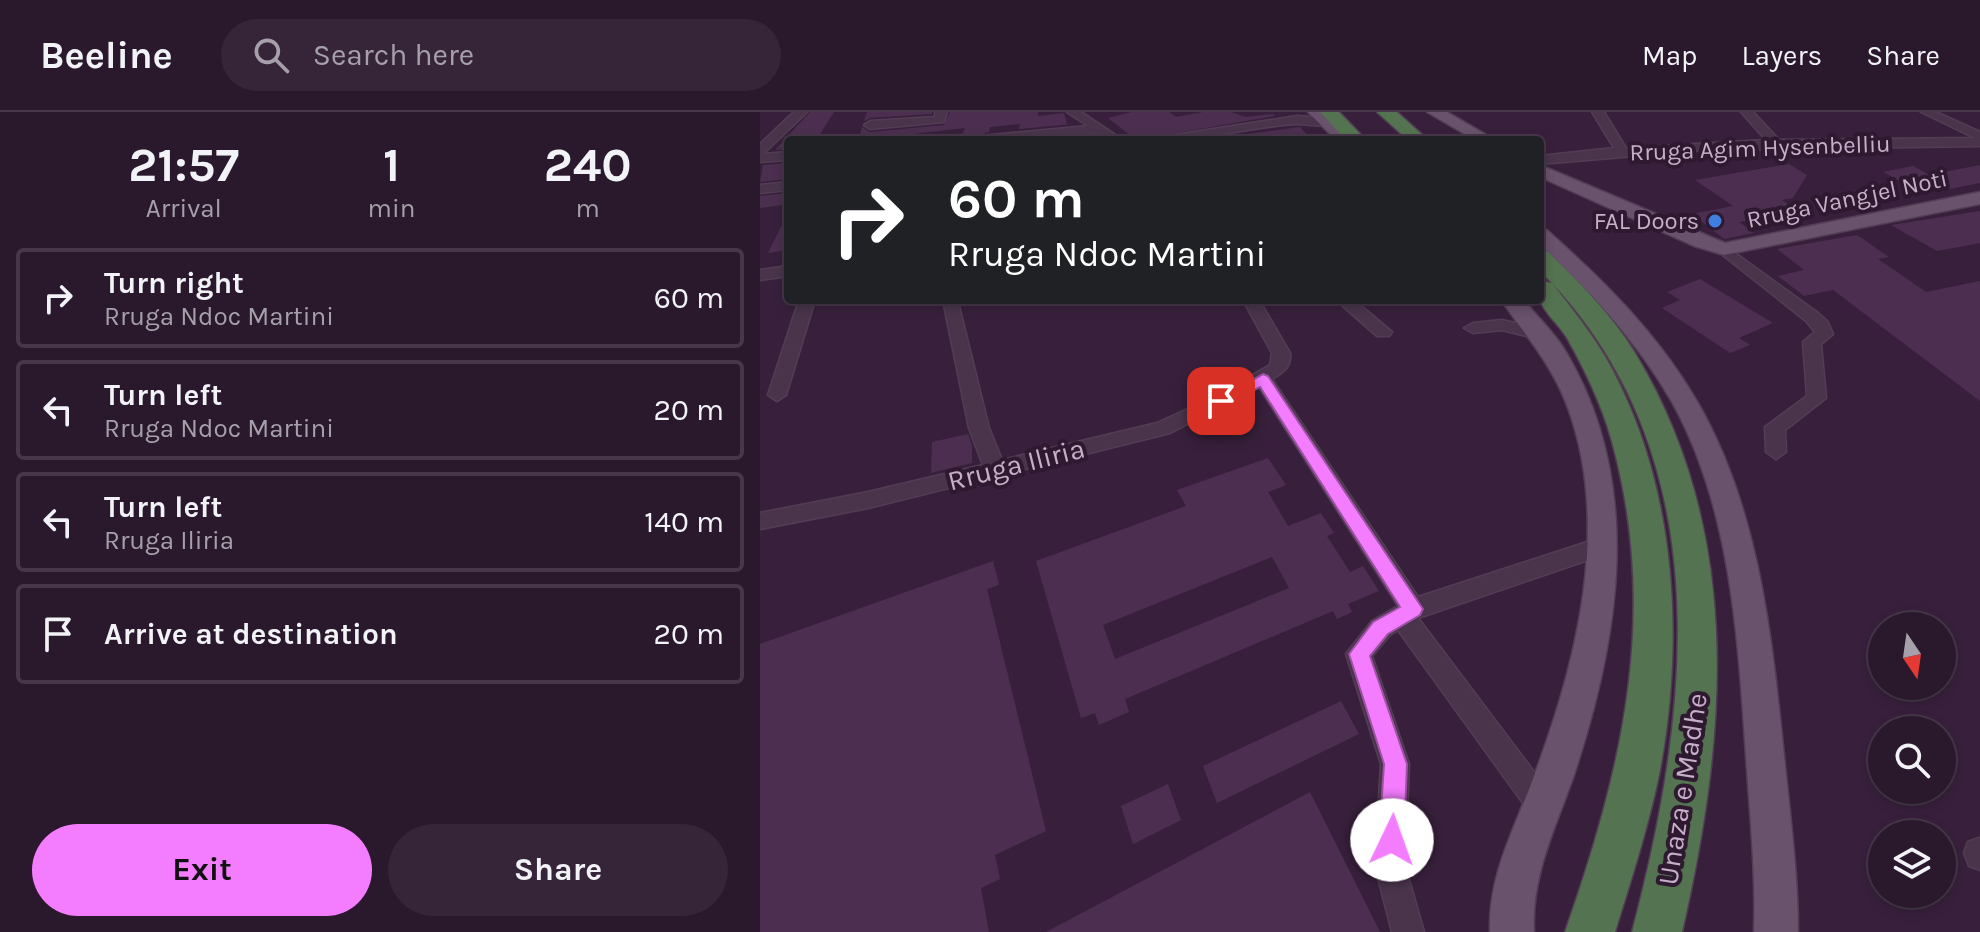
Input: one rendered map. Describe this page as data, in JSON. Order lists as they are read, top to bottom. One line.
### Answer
{"streets":{"highway":["Unaza e Madhe"],"main road":["Rruga Vangjel Noti"],"street":["Rruga Agim Hysenbelliu","Rruga Iliria"]},"places":["FAL Doors"],"north":"bottom","page":{"header":"Beeline","search":"Search here","nav":["Map","Layers","Share"],"eta":["21:57","Arrival","1","min","240","m"],"turn":["60 m","Rruga Ndoc Martini"],"list":[{"name":"Turn right","note":"Rruga Ndoc Martini","value":"60 m"},{"name":"Turn left","note":"Rruga Ndoc Martini","value":"20 m"},{"name":"Turn left","note":"Rruga Iliria","value":"140 m"},{"name":"Arrive at destination","value":"20 m"}],"buttons":["Exit","Share"]}}
